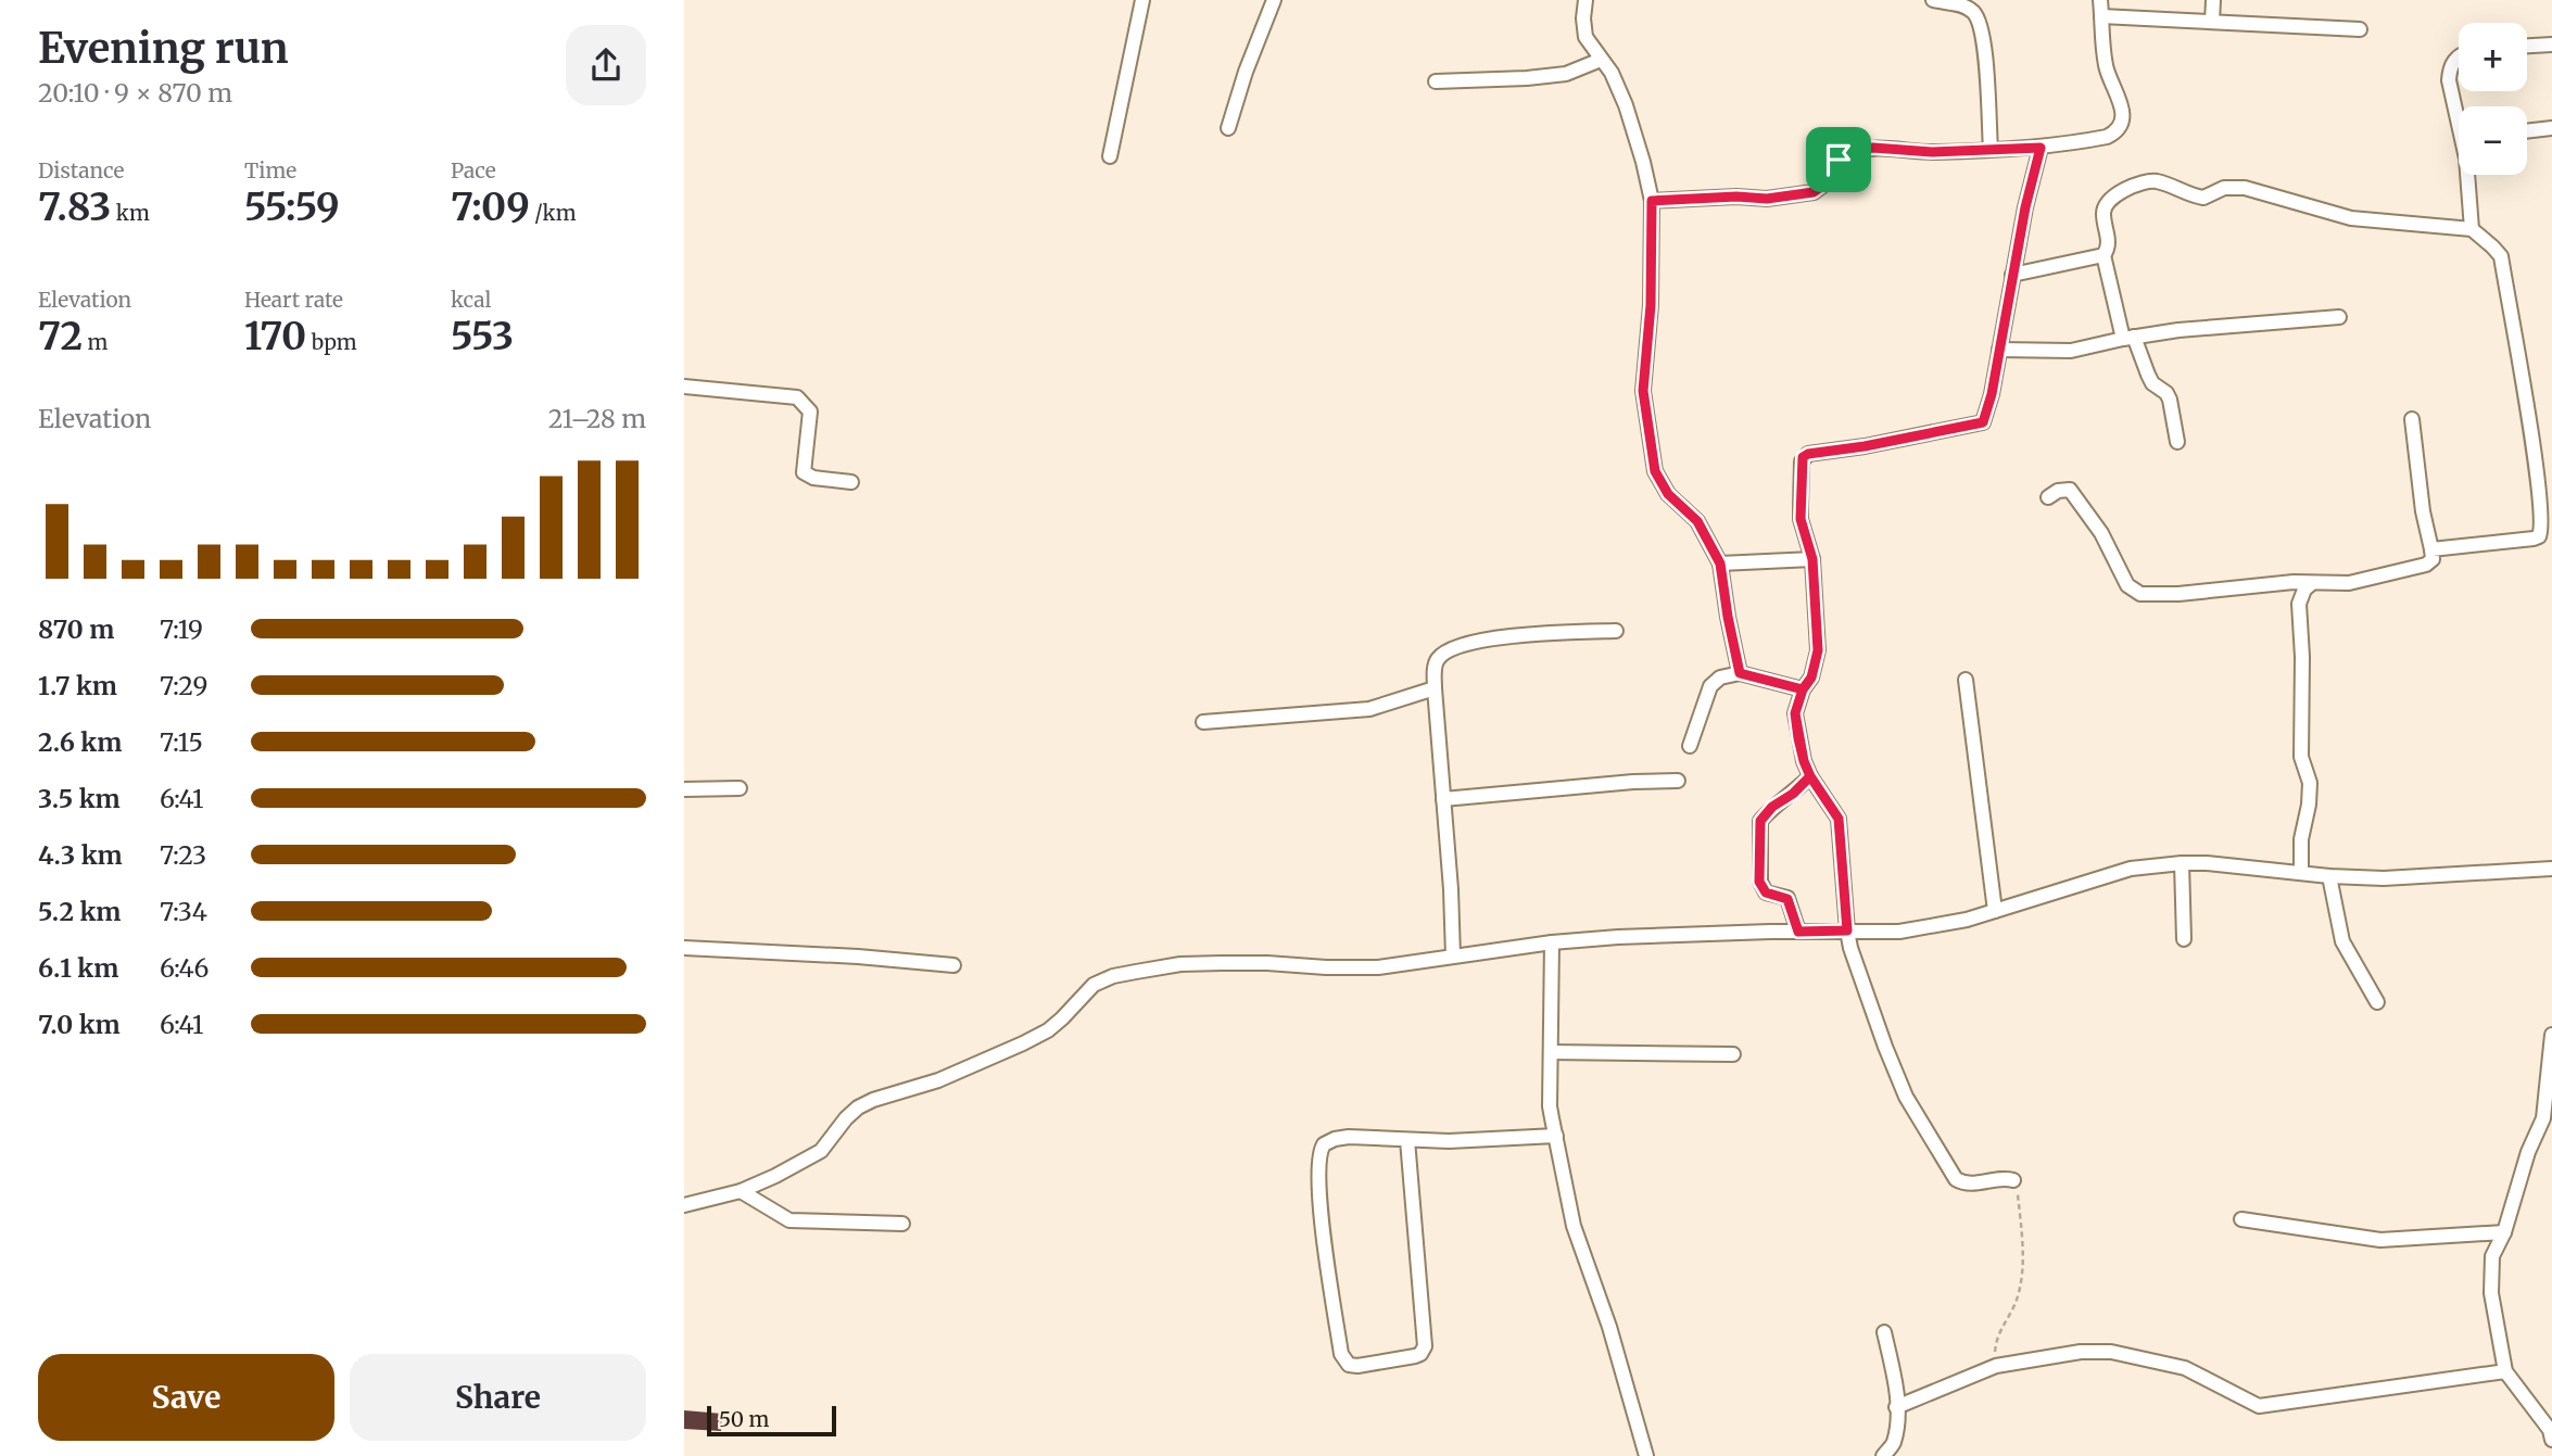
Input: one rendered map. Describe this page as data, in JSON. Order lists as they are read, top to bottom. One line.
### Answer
{"scale_bar":"50 m","page":{"heading":["Evening run","20:10 · 9 × 870 m"],"map_buttons":["+","−"],"stats":[["Distance","7.83 km"],["Time","55:59"],["Pace","7:09 /km"],["Elevation","72 m"],["Heart rate","170 bpm"],["kcal","553"]],"chart":["Elevation","21–28 m"],"list":[{"name":"870 m","note":"7:19"},{"name":"1.7 km","note":"7:29"},{"name":"2.6 km","note":"7:15"},{"name":"3.5 km","note":"6:41"},{"name":"4.3 km","note":"7:23"},{"name":"5.2 km","note":"7:34"},{"name":"6.1 km","note":"6:46"},{"name":"7.0 km","note":"6:41"}],"buttons":["Save","Share"],"scale":"50 m"}}
